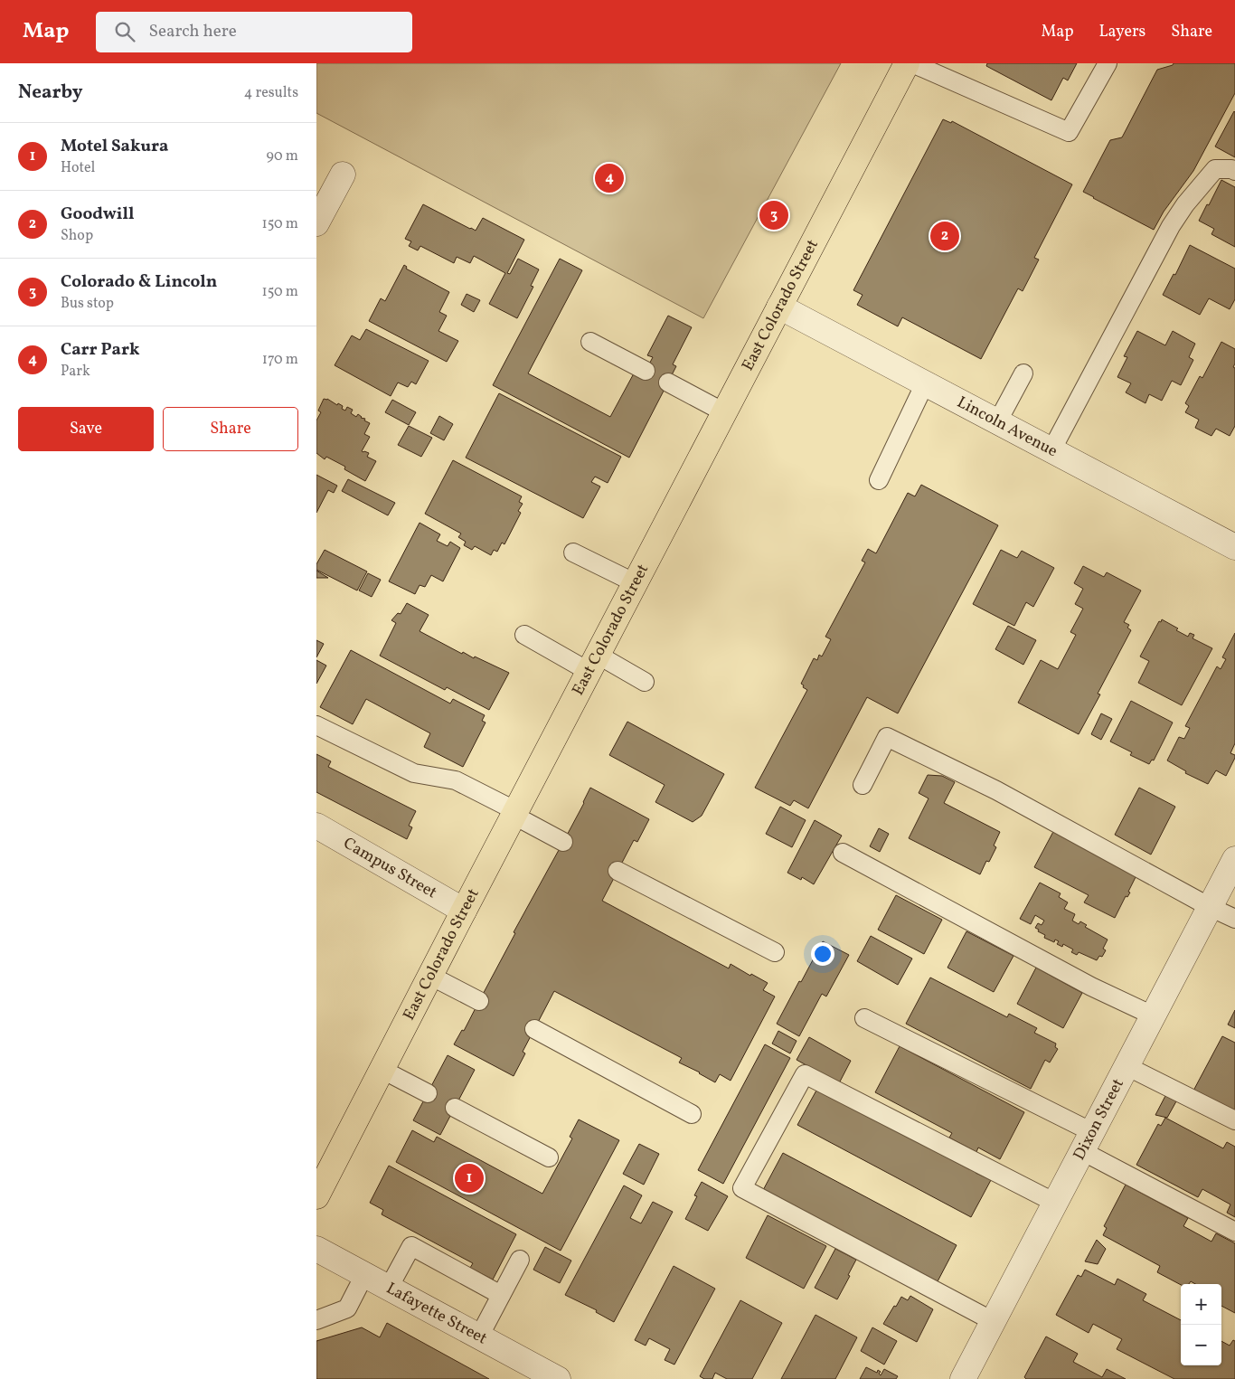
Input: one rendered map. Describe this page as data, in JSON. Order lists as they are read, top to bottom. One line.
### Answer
{"streets":{"main road":["East Colorado Street"],"street":["Lincoln Avenue","Campus Street","Dixon Street","Lafayette Street"]},"crossings":[["East Colorado Street","Lincoln Avenue"],["East Colorado Street","Campus Street"]],"page":{"header":"Map","search":"Search here","nav":["Map","Layers","Share"],"heading":["Nearby","4 results"],"list":[{"mark":"1","name":"Motel Sakura","note":"Hotel","value":"90 m"},{"mark":"2","name":"Goodwill","note":"Shop","value":"150 m"},{"mark":"3","name":"Colorado & Lincoln","note":"Bus stop","value":"150 m"},{"mark":"4","name":"Carr Park","note":"Park","value":"170 m"}],"pins":["4","3","2","1"],"buttons":["Save","Share"],"map_buttons":["+","−"]}}
